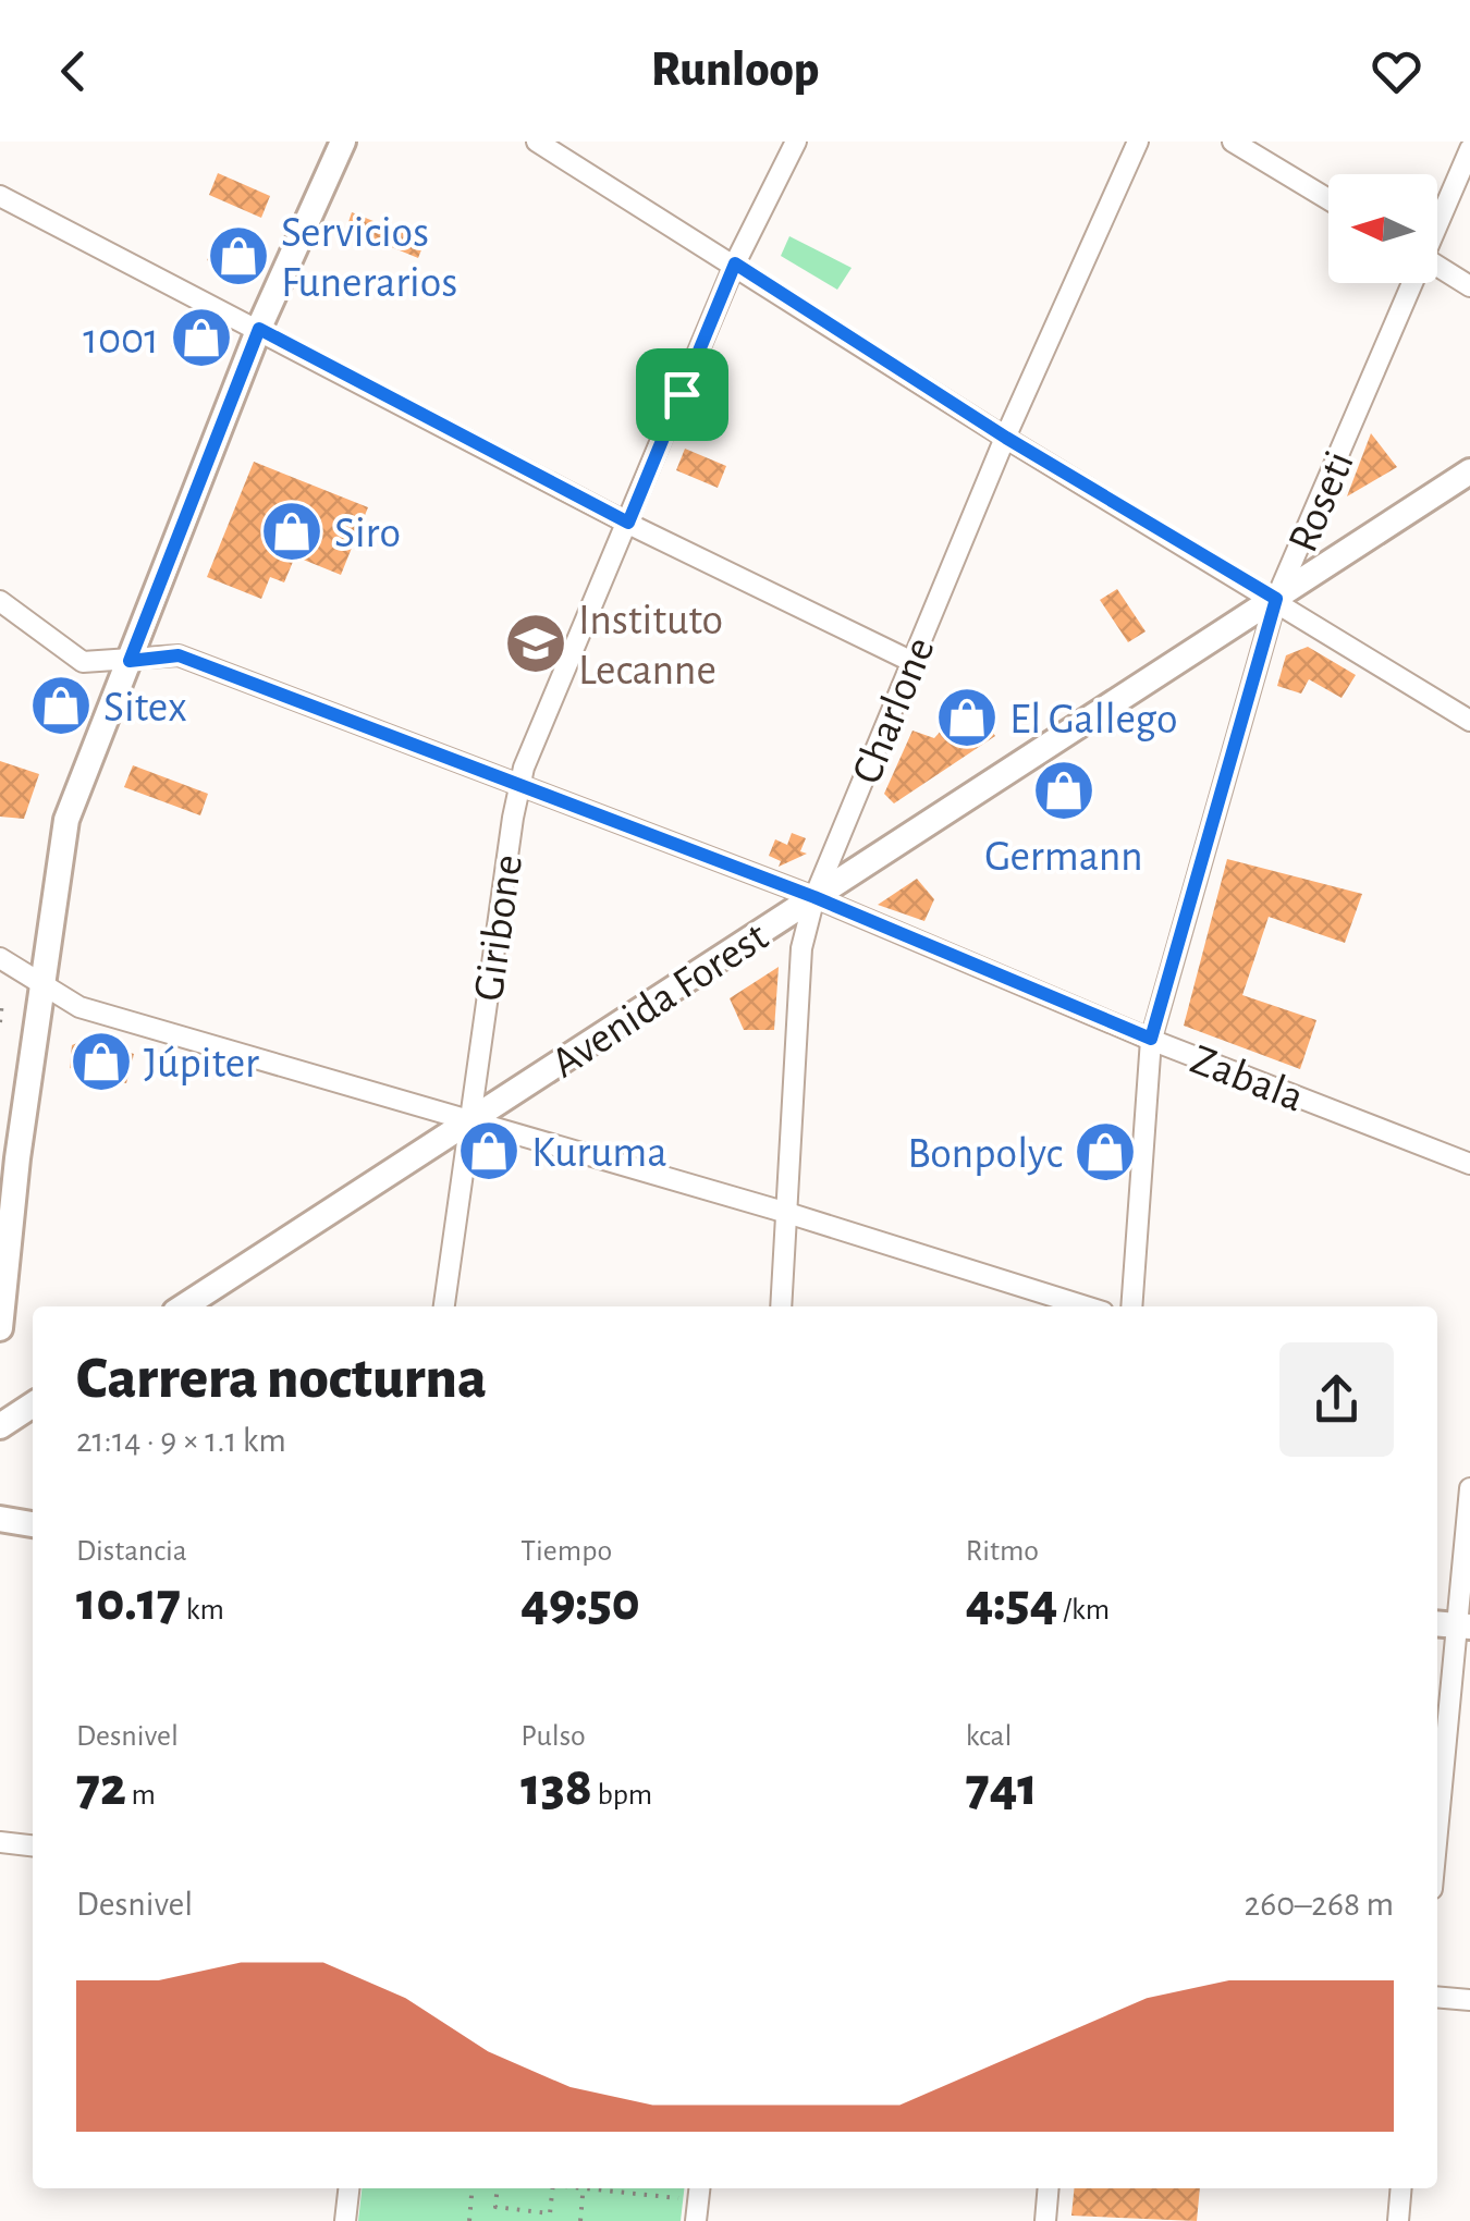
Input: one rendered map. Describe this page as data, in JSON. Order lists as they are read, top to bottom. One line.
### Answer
{"streets":{"main road":["Avenida Forest"],"street":["Roseti","Charlone","Giribone","Zabala"]},"crossings":[["Roseti","Avenida Forest"],["Roseti","Zabala"],["Charlone","Avenida Forest"],["Charlone","Zabala"],["Giribone","Avenida Forest"],["Giribone","Zabala"],["Avenida Forest","Zabala"]],"places":{"shop":["Servicios Funerarios","1001","Siro","Sitex","El Gallego","Germann","Júpiter","Kuruma","Bonpolyc"],"school or university":["Instituto Lecanne"]},"north":"left","page":{"header":"Runloop","heading":["Carrera nocturna","21:14 · 9 × 1.1 km"],"stats":[["Distancia","10.17 km"],["Tiempo","49:50"],["Ritmo","4:54 /km"],["Desnivel","72 m"],["Pulso","138 bpm"],["kcal","741"]],"chart":["Desnivel","260–268 m"]}}
